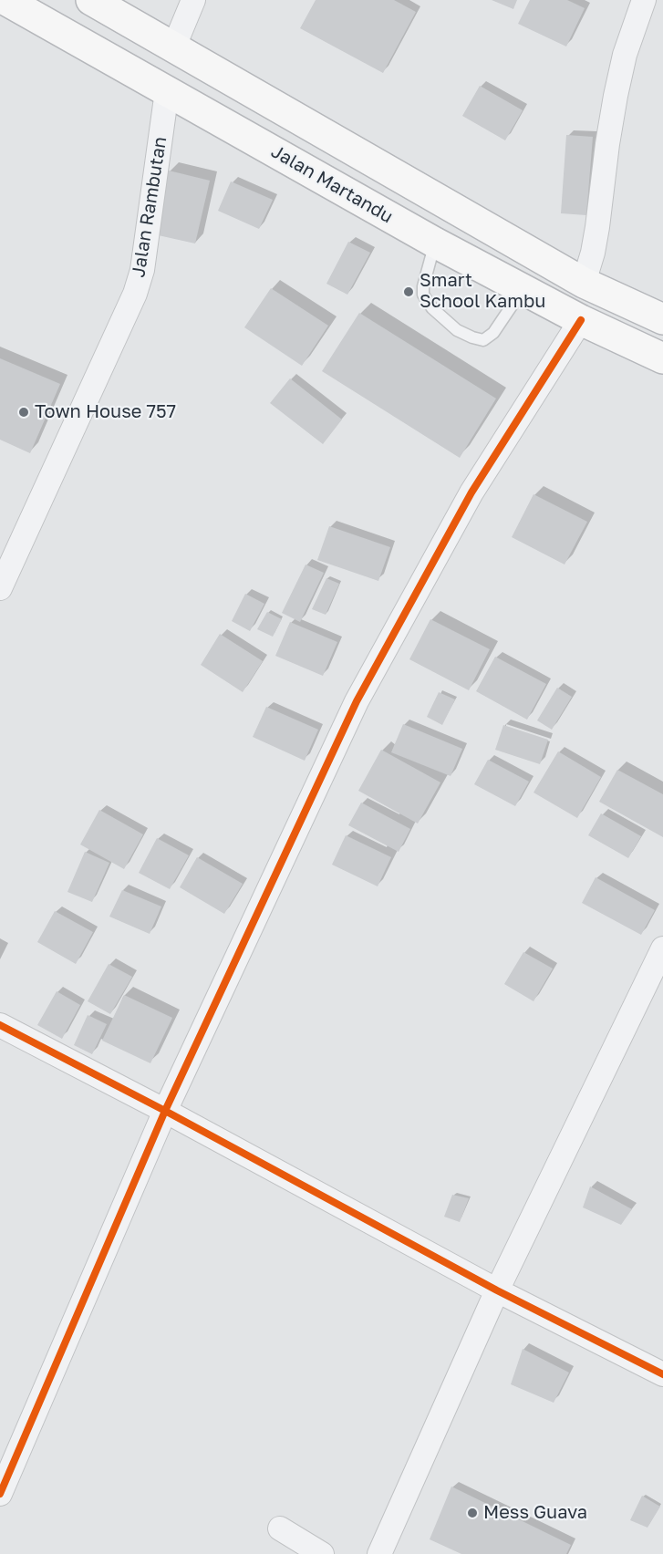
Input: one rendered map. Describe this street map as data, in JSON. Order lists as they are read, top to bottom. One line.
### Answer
{"streets":{"highway":["Jalan Martandu"],"street":["Jalan Rambutan"]},"crossings":[["Jalan Martandu","Jalan Rambutan"]],"places":["Smart School Kambu","Town House 757","Mess Guava"]}
